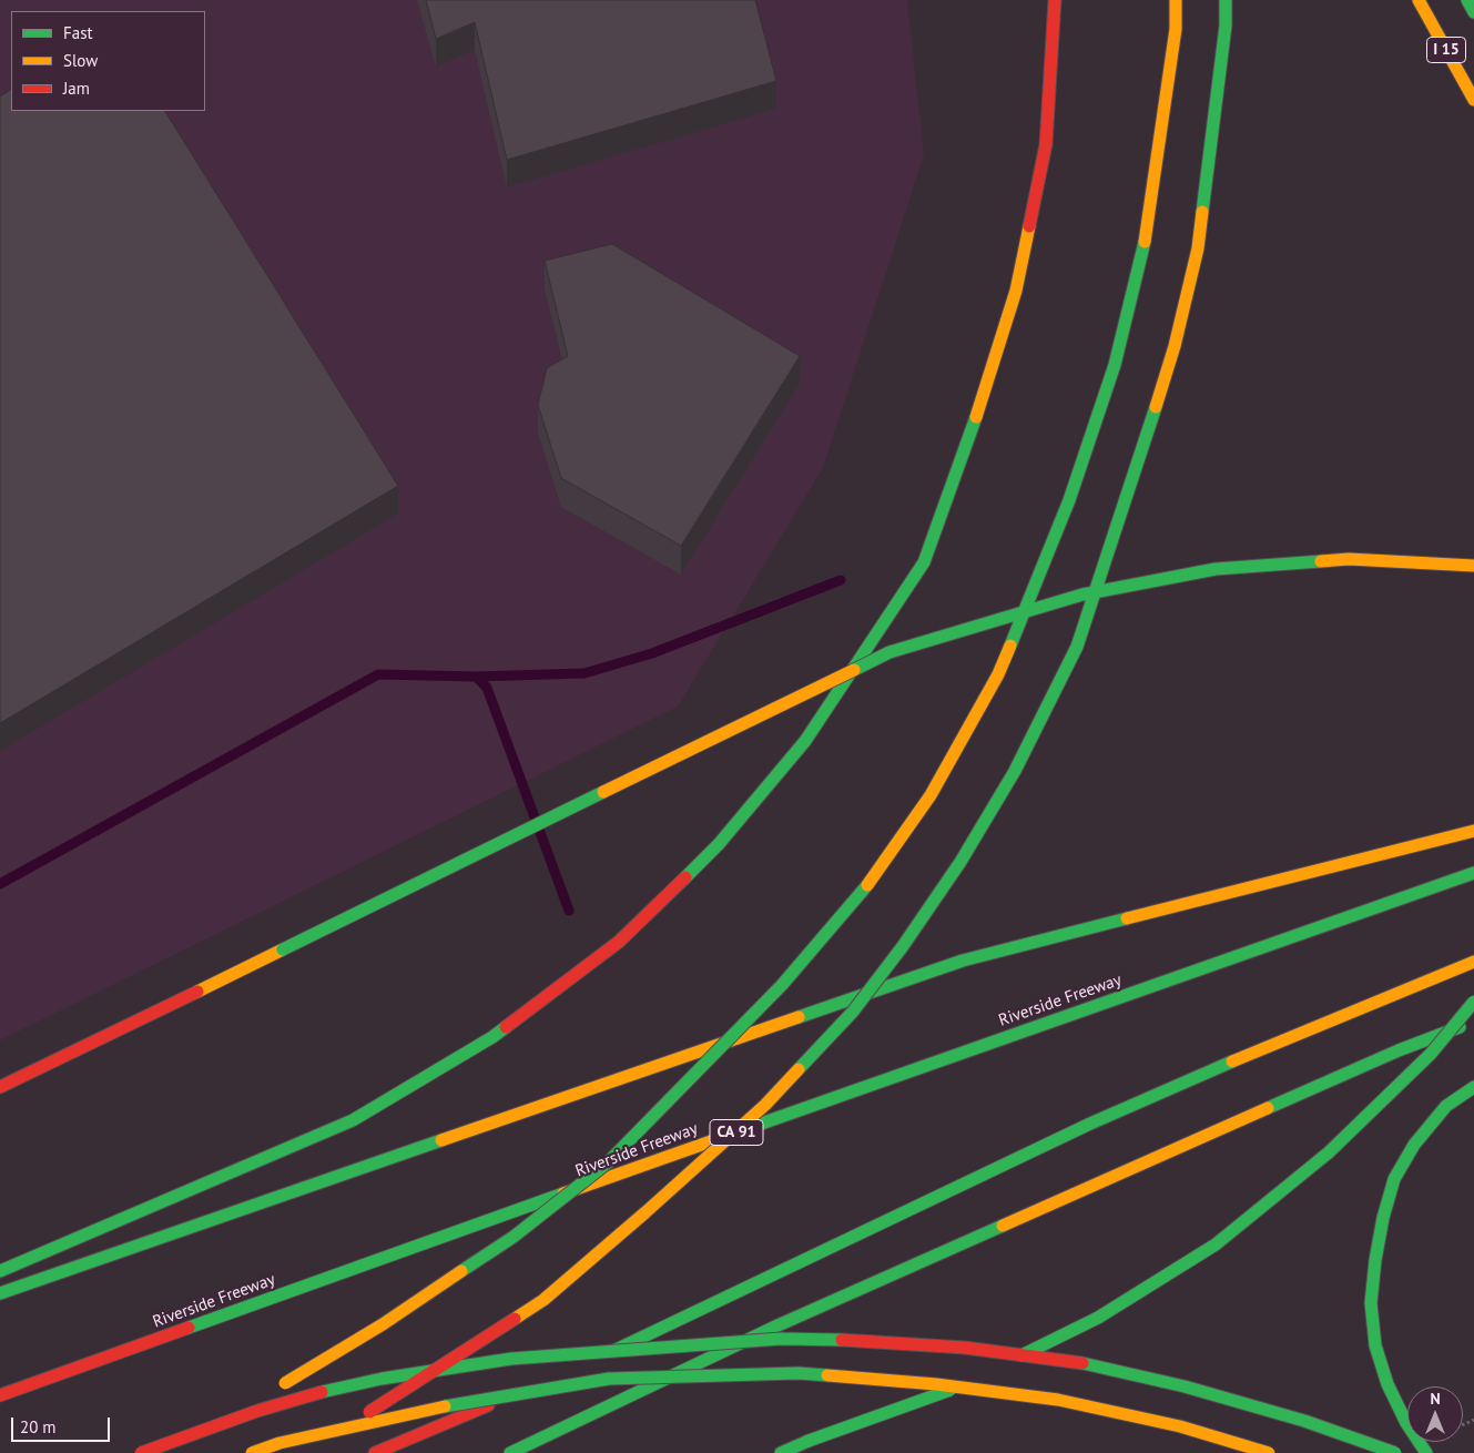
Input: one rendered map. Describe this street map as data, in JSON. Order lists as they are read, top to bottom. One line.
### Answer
{"streets":{"highway":["I 15","Riverside Freeway","CA 91"]},"legend":["Fast","Slow","Jam"],"scale_bar":"20 m","north":"top"}
